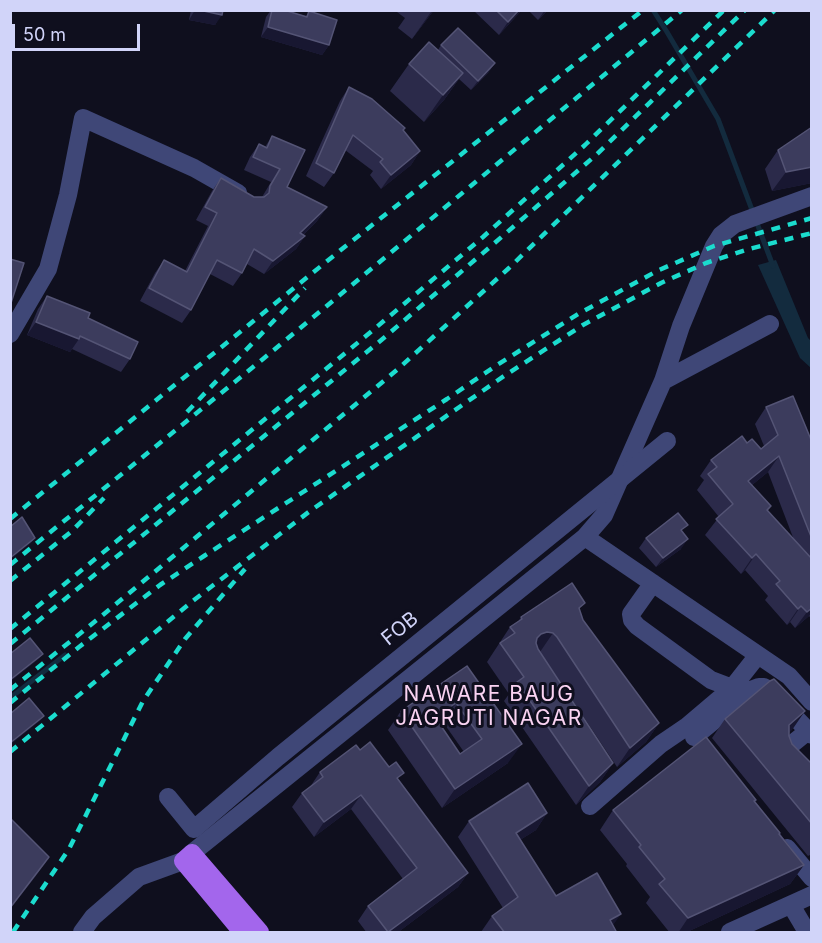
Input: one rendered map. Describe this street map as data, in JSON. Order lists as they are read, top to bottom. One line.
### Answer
{"streets":{"street":["FOB"]},"districts":["NAWARE BAUG JAGRUTI NAGAR"],"scale_bar":"50 m"}
